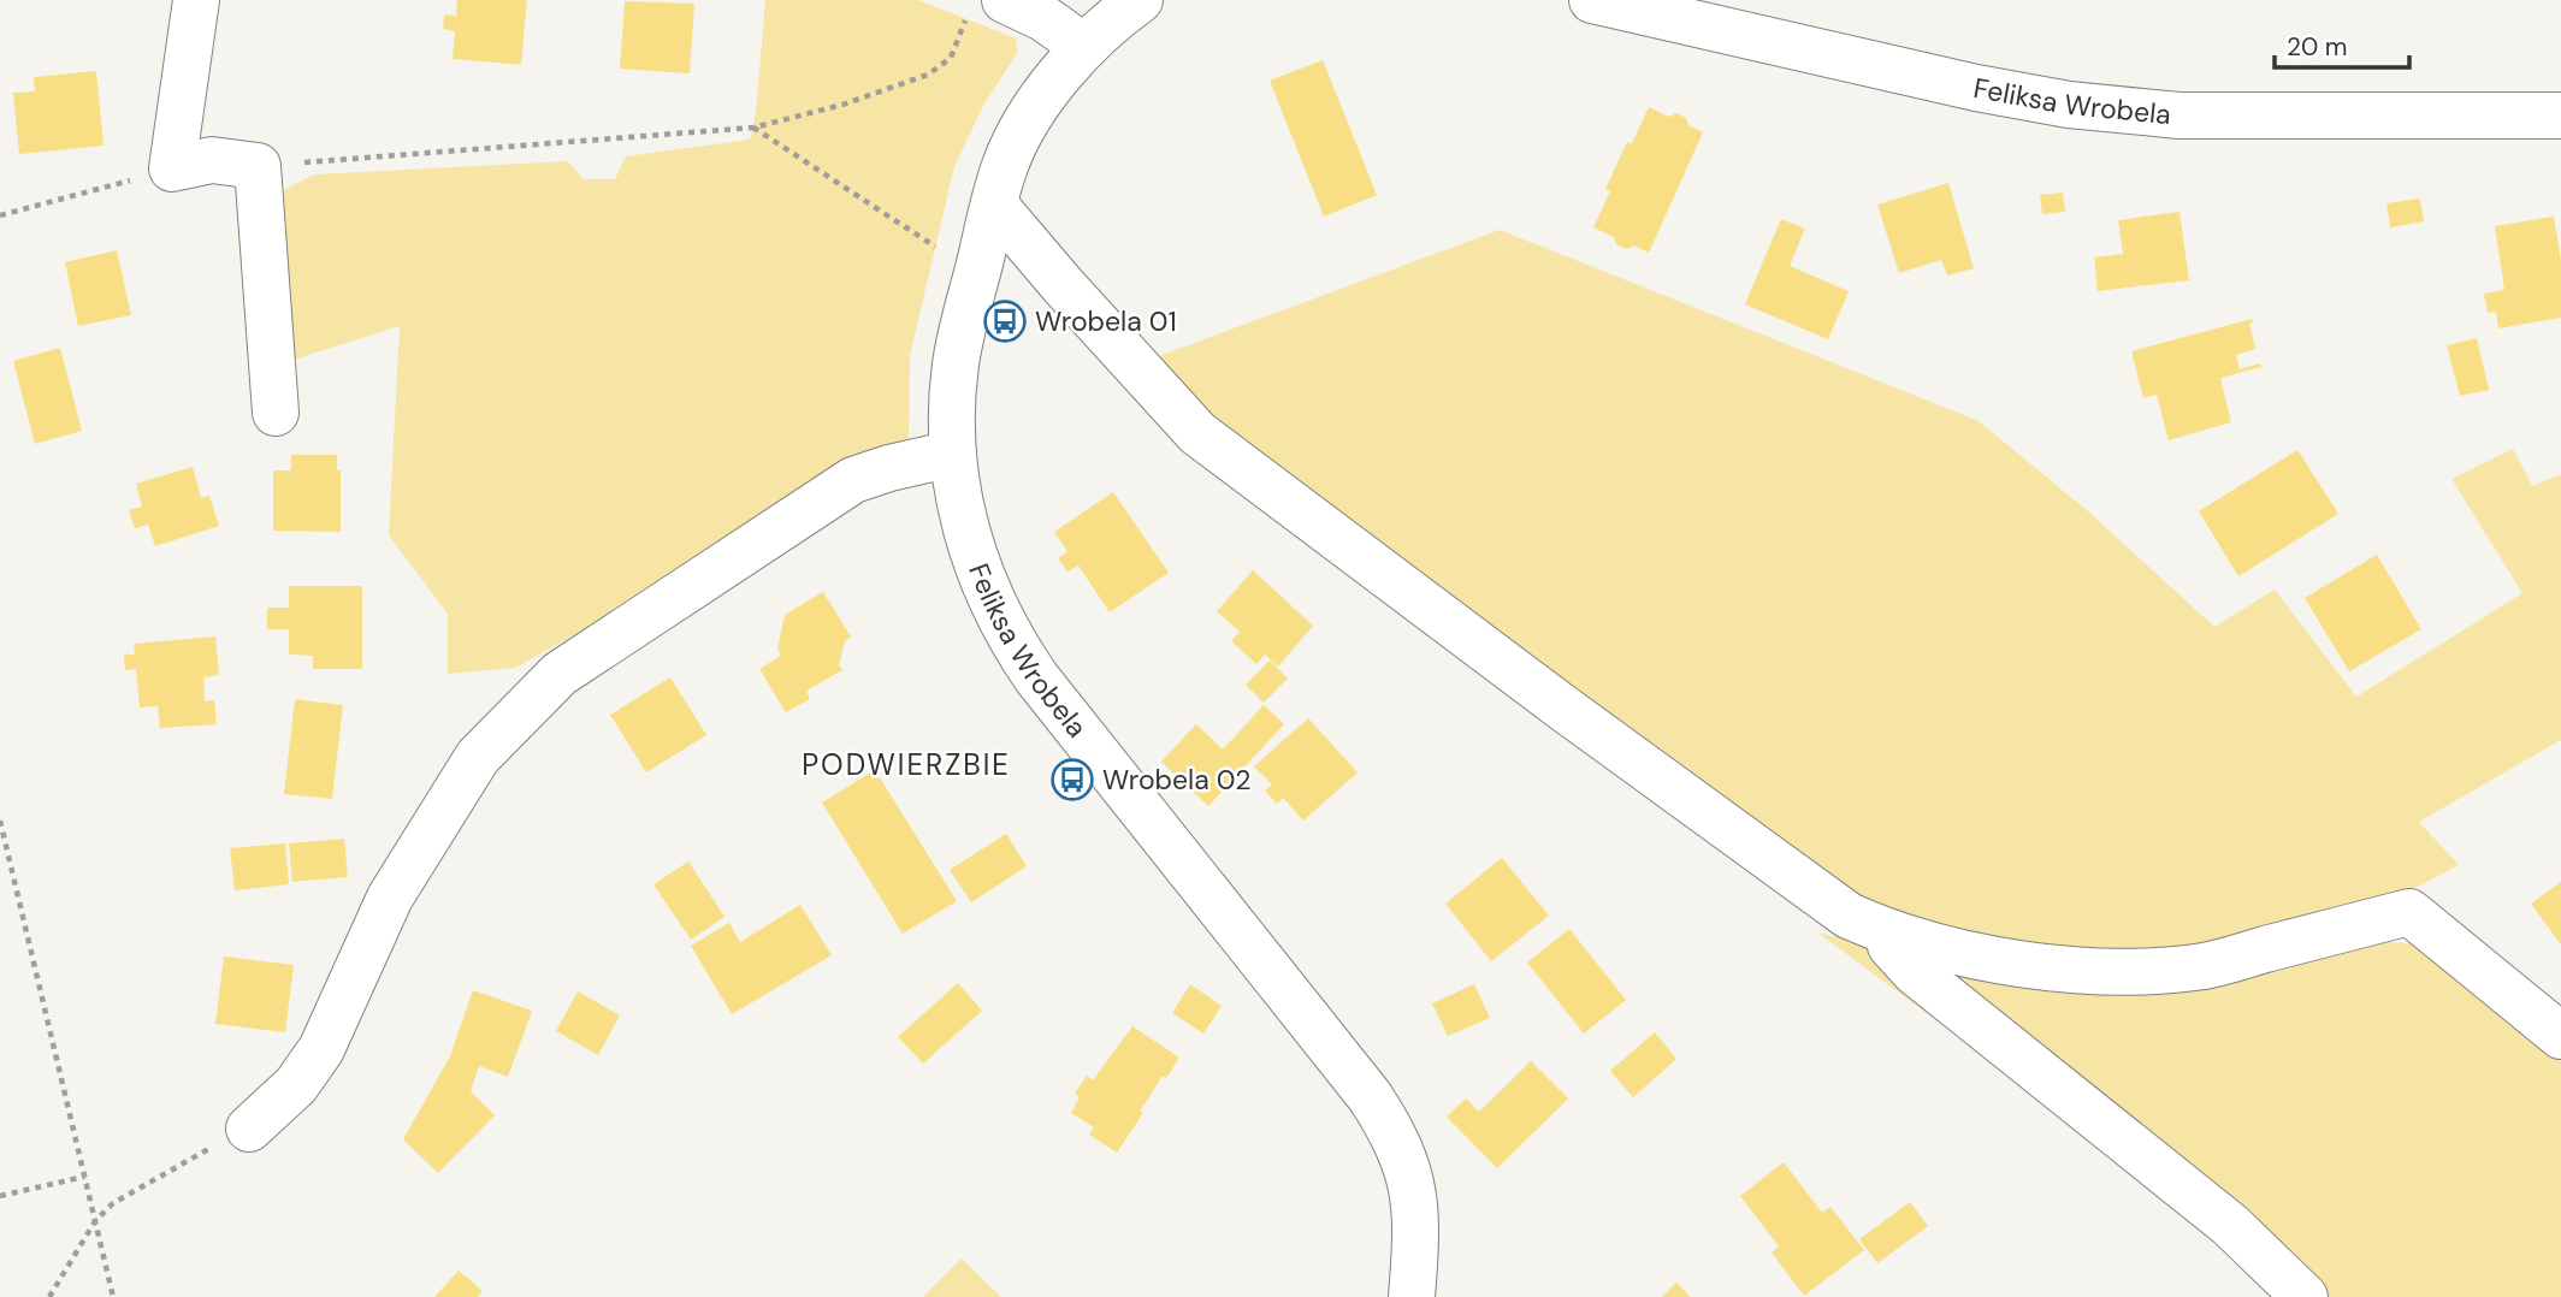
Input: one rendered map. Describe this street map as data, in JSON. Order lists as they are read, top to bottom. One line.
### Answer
{"streets":{"street":["Feliksa Wrobela"]},"districts":["PODWIERZBIE"],"places":{"bus stop":["Wrobela 01","Wrobela 02"]},"scale_bar":"20 m"}
